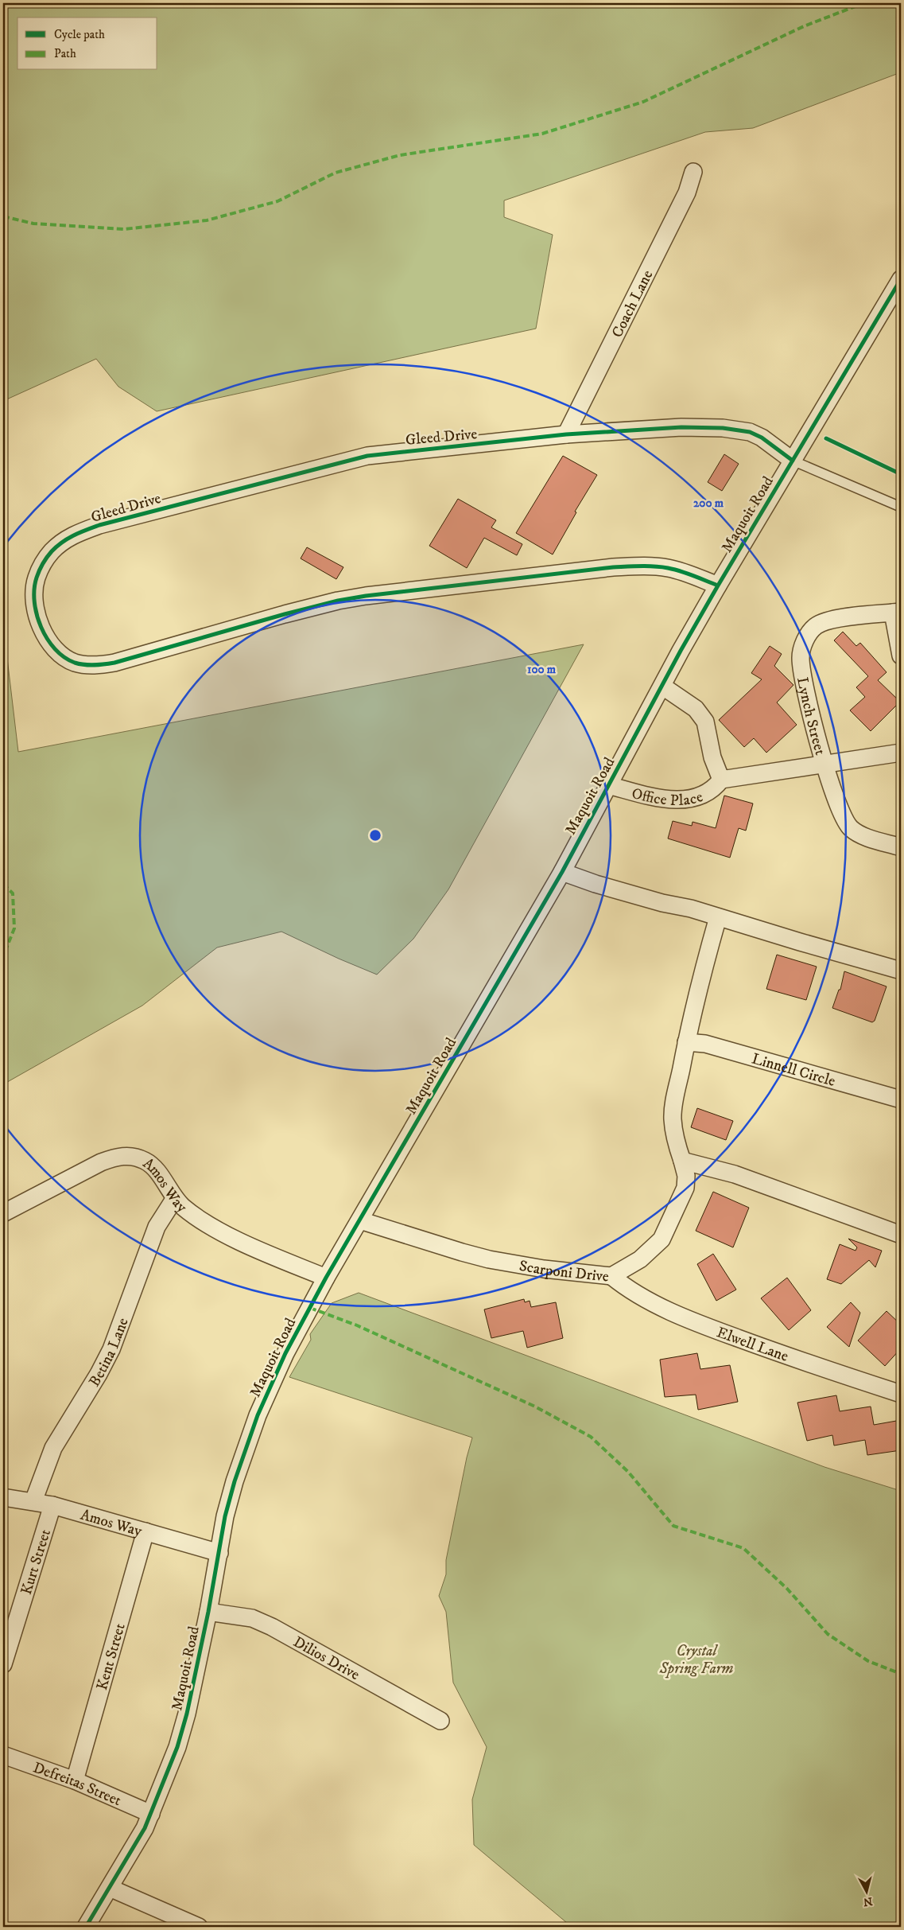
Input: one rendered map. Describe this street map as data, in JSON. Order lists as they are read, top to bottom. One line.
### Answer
{"streets":{"street":["Coach Lane","Gleed Drive","Maquoit Road","Lynch Street","Office Place","Linnell Circle","Amos Way","Scarponi Drive","Elwell Lane","Betina Lane","Kurt Street","Kent Street","Dilios Drive","Defreitas Street"]},"crossings":[["Coach Lane","Gleed Drive"],["Gleed Drive","Maquoit Road"],["Maquoit Road","Office Place"],["Maquoit Road","Amos Way"],["Maquoit Road","Scarponi Drive"],["Maquoit Road","Dilios Drive"],["Maquoit Road","Defreitas Street"],["Amos Way","Betina Lane"],["Amos Way","Kurt Street"],["Amos Way","Kent Street"],["Scarponi Drive","Elwell Lane"],["Kent Street","Defreitas Street"]],"parks":["Crystal Spring Farm"],"legend":["Cycle path","Path"],"north":"bottom","rings":["200 m","100 m"]}
